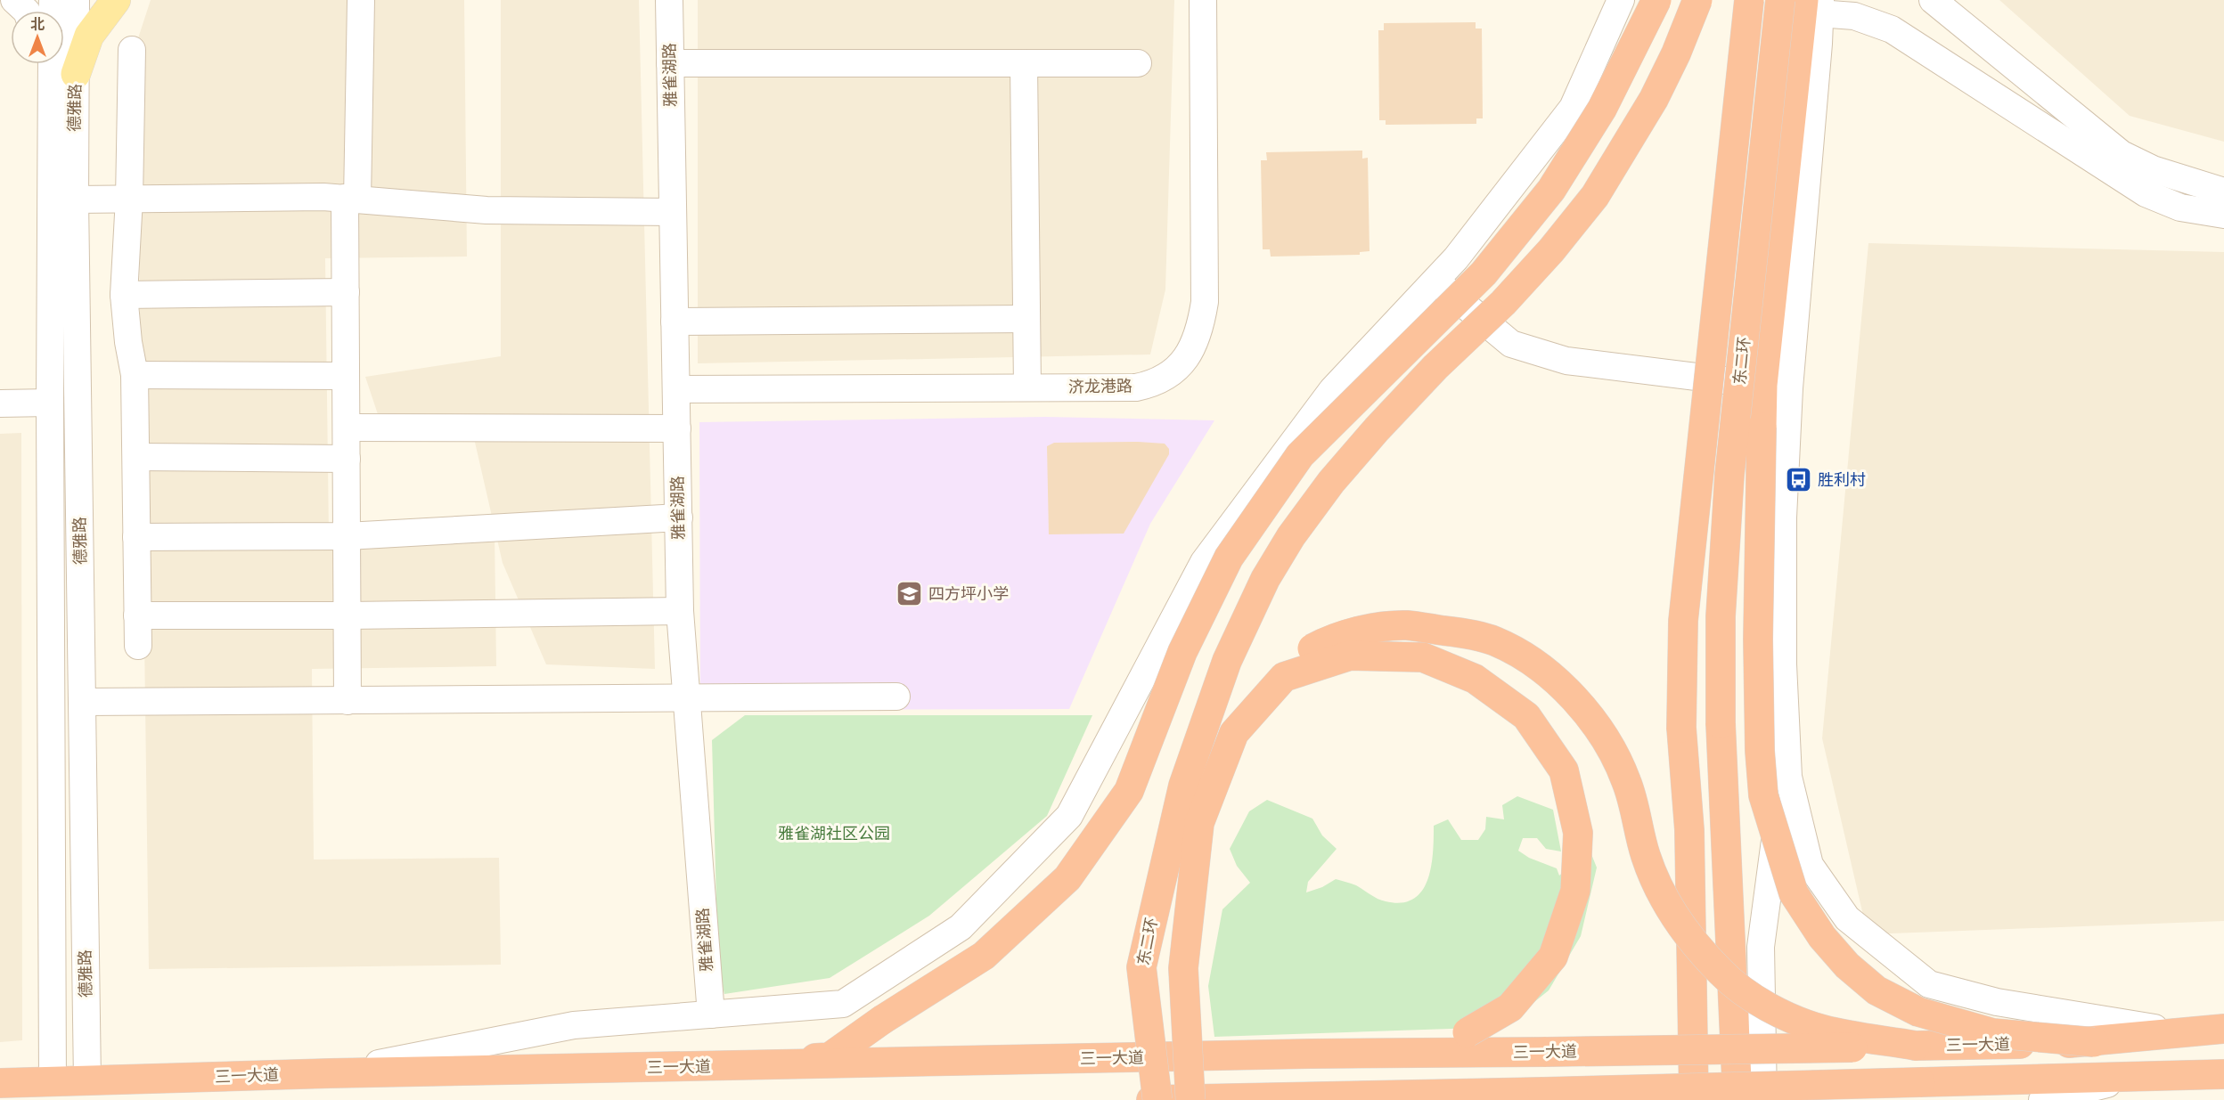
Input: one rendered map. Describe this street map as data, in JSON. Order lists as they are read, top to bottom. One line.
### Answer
{"streets":{"highway":["东二环","三一大道"],"street":["雅雀湖路","德雅路","济龙港路"]},"crossings":[["雅雀湖路","济龙港路"],["德雅路","三一大道"]],"parks":["雅雀湖社区公园"],"places":{"bus stop":["胜利村"],"school or university":["四方坪小学"]},"north":"top"}
